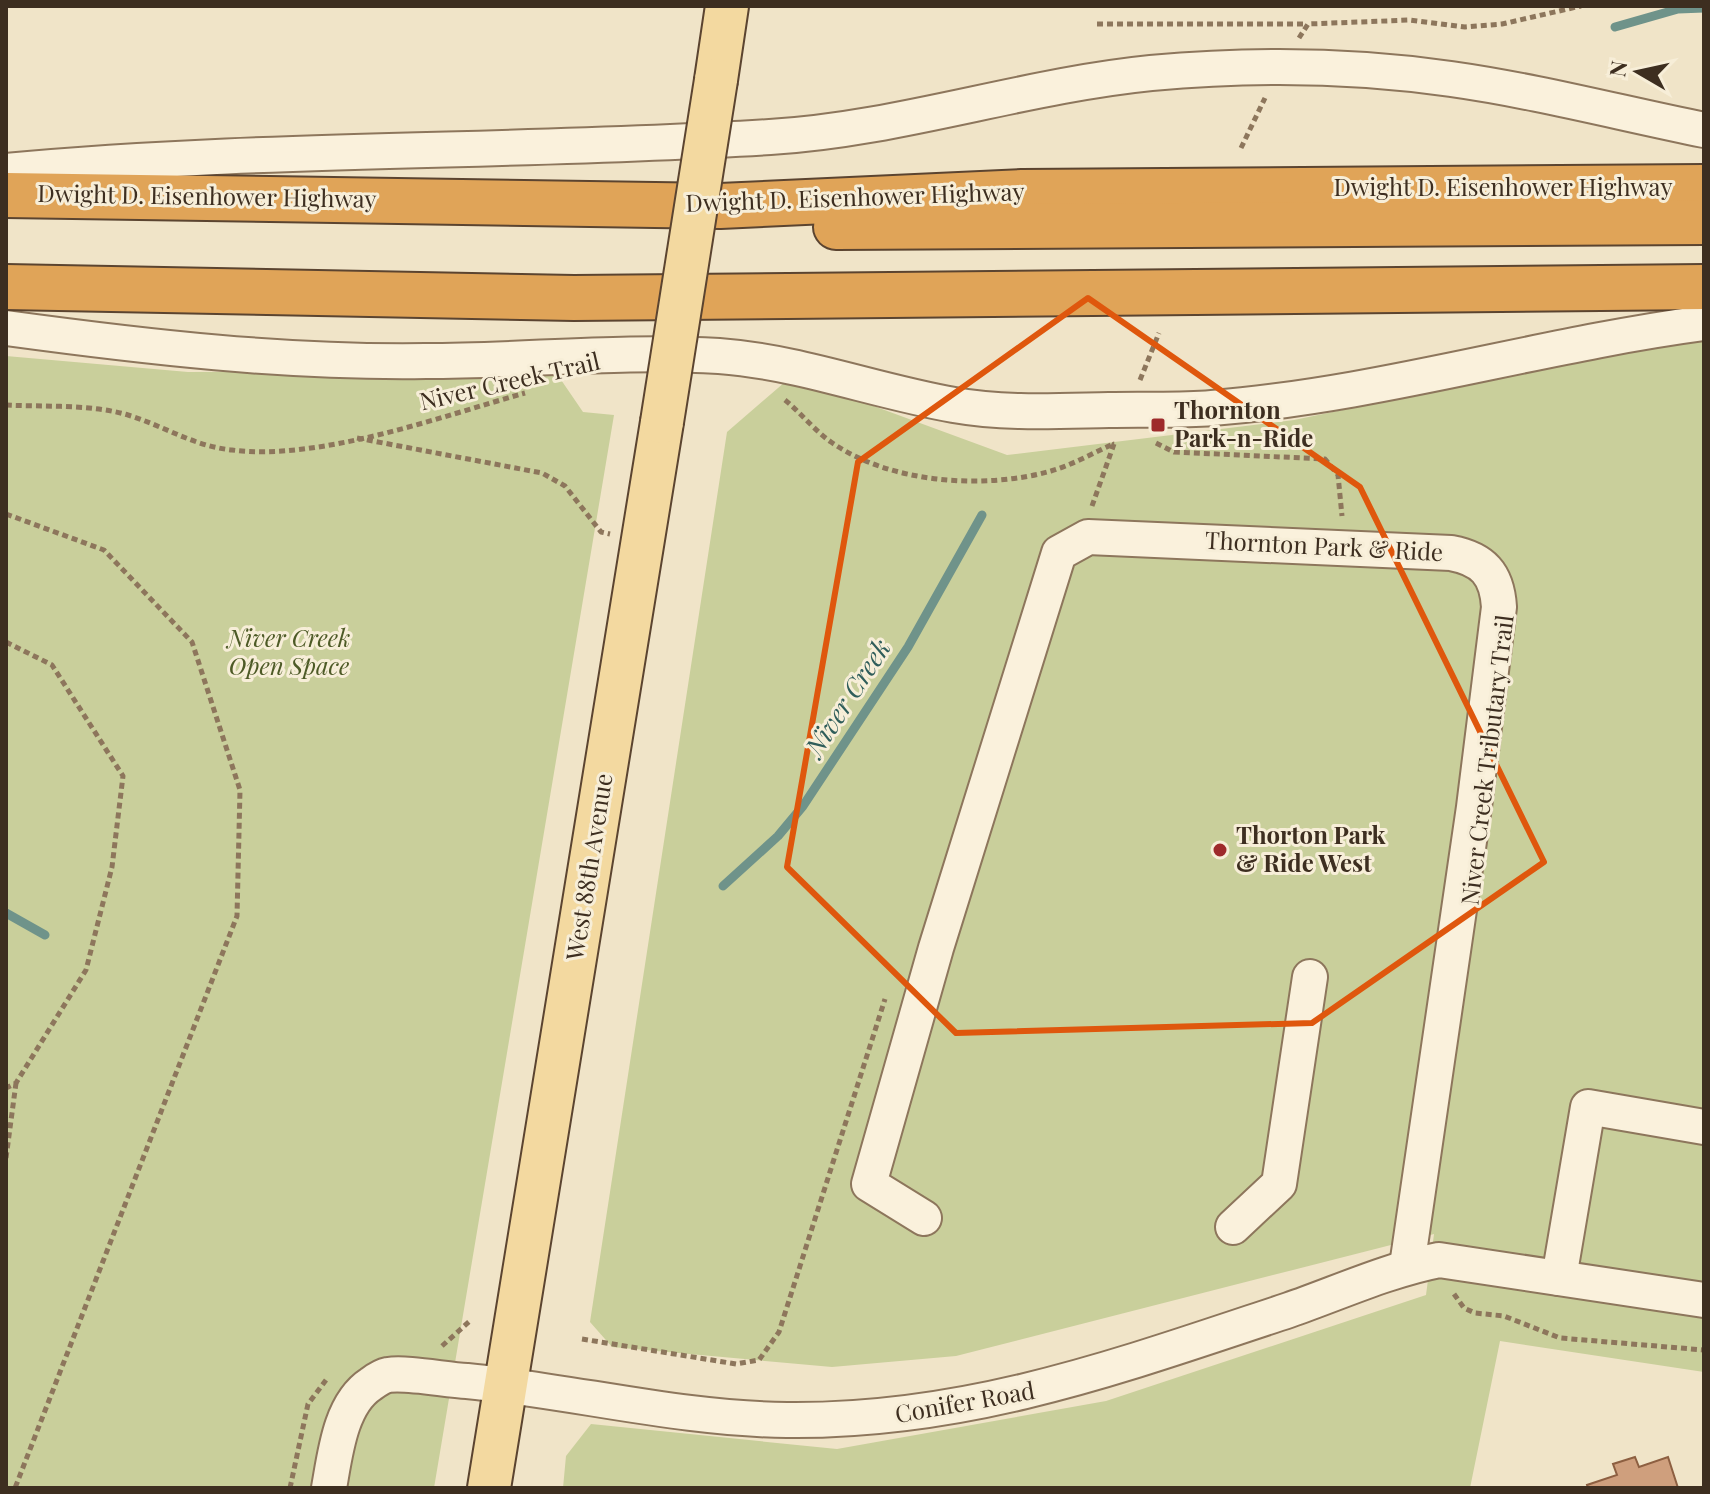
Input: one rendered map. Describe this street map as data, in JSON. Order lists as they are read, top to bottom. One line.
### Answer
{"streets":{"highway":["Dwight D. Eisenhower Highway"],"main road":["West 88th Avenue"],"street":["Thornton Park & Ride","Conifer Road"],"path":["Niver Creek Trail"]},"crossings":[["Thornton Park & Ride","Conifer Road"],["West 88th Avenue","Conifer Road"]],"water":["Niver Creek"],"parks":["Niver Creek Open Space"],"places":{"transit":["Thornton Park-n-Ride"],"other":["Thorton Park & Ride West"]},"north":"left"}
